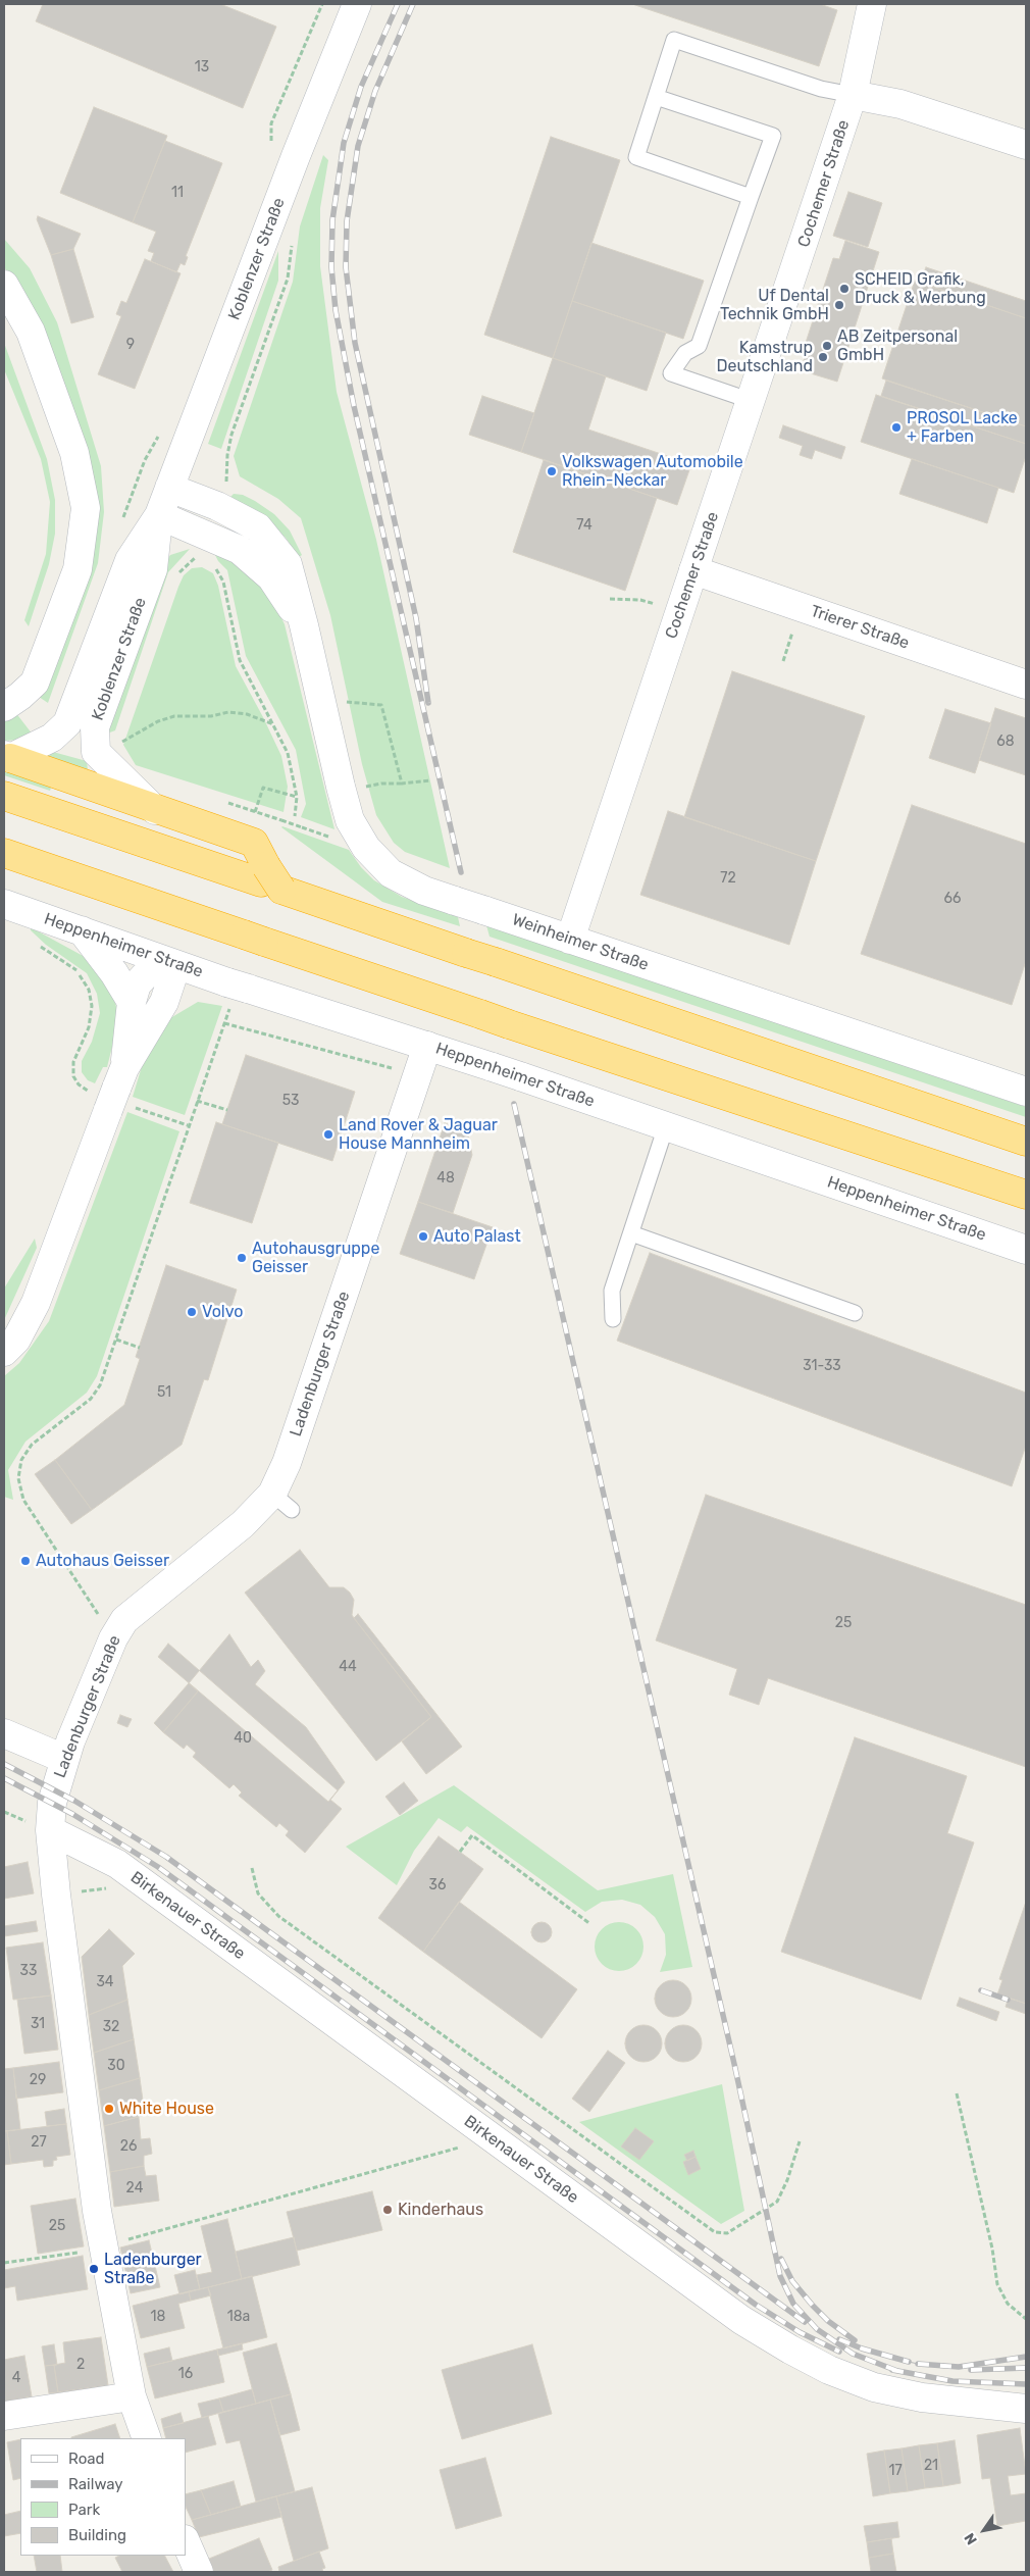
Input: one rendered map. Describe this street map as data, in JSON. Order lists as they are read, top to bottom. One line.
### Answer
{"streets":{"street":["Cochemer Straße","Koblenzer Straße","Trierer Straße","Weinheimer Straße","Heppenheimer Straße","Ladenburger Straße","Birkenauer Straße"]},"crossings":[["Cochemer Straße","Trierer Straße"],["Cochemer Straße","Weinheimer Straße"],["Koblenzer Straße","Weinheimer Straße"],["Heppenheimer Straße","Ladenburger Straße"],["Ladenburger Straße","Birkenauer Straße"]],"places":["SCHEID Grafik, Druck & Werbung","Uf Dental Technik GmbH","AB Zeitpersonal GmbH","Kamstrup Deutschland","PROSOL Lacke + Farben","Volkswagen Automobile Rhein-Neckar","Land Rover & Jaguar House Mannheim","Auto Palast","Autohausgruppe Geisser","Volvo","Autohaus Geisser","White House","Kinderhaus","Ladenburger Straße"],"house_numbers":["13","11","9","74","68","72","66","53","48","31-33","51","25","44","40","36","33","34","31","32","30","29","27","26","24","25","18","18a","2","16","4","21","17"],"legend":["Road","Railway","Park","Building"],"north":"bottom left"}
